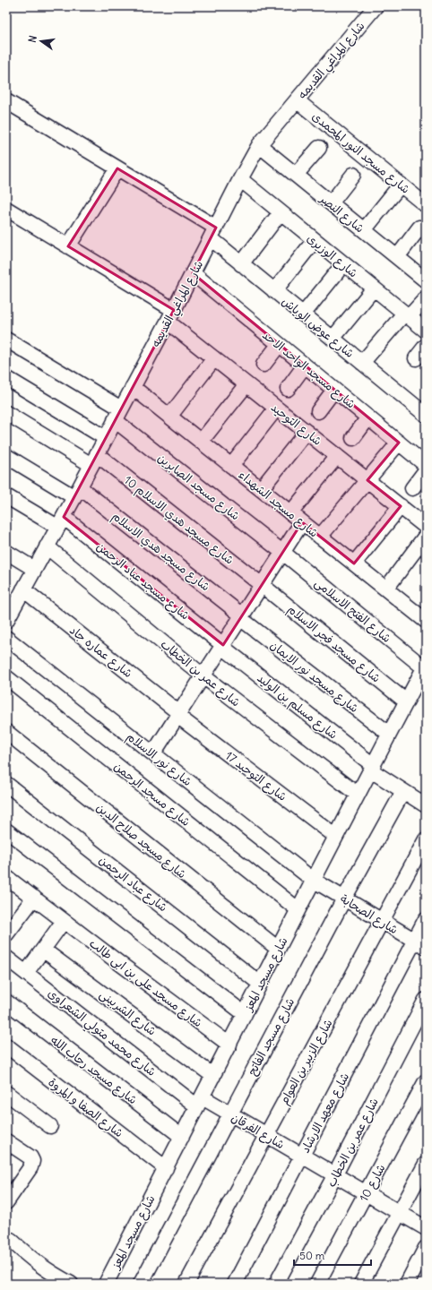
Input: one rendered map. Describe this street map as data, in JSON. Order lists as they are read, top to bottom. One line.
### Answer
{"streets":{"street":["شارع المراغي القديمه","شارع مسجد النور المحمدى","شارع النصر","شارع الوزيرى","شارع عوض الوياش","شارع مسجد الواحد الاحد","شارع التوحيد","شارع مسجد الصابرين","شارع مسجد الشهداء","شارع مسجد هدي الاسلام 10","شارع مسجد هدي الاسلام","شارع مسجد عباد الرحمن","شارع الفتح الاسلامى","شارع مسجد فجر الاسلام","شارع عماره جاد","شارع عمر بن الخطاب","شارع مسجد نور الايمان","شارع مسلم بن الوليد","شارع نور الاسلام","شارع التوحيد 17","شارع مسجد الرحمن","شارع مسجد صلاح الدين","شارع عباد الرحمن","شارع الصحابة","شارع مسجد المعز","شارع مسجد على بن ابى طالب","شارع الشربينى","شارع محمد متولي الشعراوى","شارع مسجد الفاتح","شارع الزبير بن العوام","شارع مسجد رحاب الله","شارع الصفا و المروة","شارع معهد الارشاد","شارع الفرقان","شارع 10"]},"crossings":[["شارع المراغي القديمه","شارع مسجد النور المحمدى"],["شارع المراغي القديمه","شارع النصر"],["شارع المراغي القديمه","شارع الوزيرى"],["شارع المراغي القديمه","شارع عوض الوياش"],["شارع المراغي القديمه","شارع مسجد الواحد الاحد"],["شارع المراغي القديمه","شارع التوحيد"],["شارع المراغي القديمه","شارع مسجد الصابرين"],["شارع المراغي القديمه","شارع مسجد الشهداء"],["شارع المراغي القديمه","شارع مسجد هدي الاسلام 10"],["شارع المراغي القديمه","شارع مسجد هدي الاسلام"],["شارع المراغي القديمه","شارع مسجد عباد الرحمن"],["شارع المراغي القديمه","شارع عماره جاد"],["شارع المراغي القديمه","شارع عمر بن الخطاب"],["شارع مسجد الصابرين","شارع الفتح الاسلامى"],["شارع مسجد هدي الاسلام 10","شارع مسجد فجر الاسلام"],["شارع مسجد هدي الاسلام","شارع مسجد نور الايمان"],["شارع مسجد عباد الرحمن","شارع مسلم بن الوليد"],["شارع الفتح الاسلامى","شارع مسجد المعز"],["شارع مسجد فجر الاسلام","شارع مسجد المعز"],["شارع عماره جاد","شارع التوحيد 17"],["شارع عمر بن الخطاب","شارع مسجد المعز"],["شارع عمر بن الخطاب","شارع الفرقان"],["شارع مسجد نور الايمان","شارع مسجد المعز"],["شارع مسلم بن الوليد","شارع مسجد المعز"],["شارع مسلم بن الوليد","شارع مسجد الفاتح"],["شارع نور الاسلام","شارع الصحابة"],["شارع نور الاسلام","شارع مسجد المعز"],["شارع التوحيد 17","شارع مسجد المعز"],["شارع مسجد الرحمن","شارع مسجد المعز"],["شارع مسجد صلاح الدين","شارع مسجد المعز"],["شارع عباد الرحمن","شارع مسجد المعز"],["شارع الصحابة","شارع مسجد المعز"],["شارع الصحابة","شارع مسجد الفاتح"],["شارع الصحابة","شارع الزبير بن العوام"],["شارع الصحابة","شارع معهد الارشاد"],["شارع مسجد المعز","شارع مسجد على بن ابى طالب"],["شارع مسجد المعز","شارع الشربينى"],["شارع مسجد المعز","شارع محمد متولي الشعراوى"],["شارع مسجد المعز","شارع مسجد رحاب الله"],["شارع مسجد المعز","شارع الصفا و المروة"],["شارع مسجد المعز","شارع الفرقان"],["شارع محمد متولي الشعراوى","شارع الفرقان"],["شارع مسجد الفاتح","شارع الفرقان"],["شارع الزبير بن العوام","شارع الفرقان"],["شارع معهد الارشاد","شارع الفرقان"],["شارع الفرقان","شارع 10"]],"scale_bar":"50 m","north":"left"}
